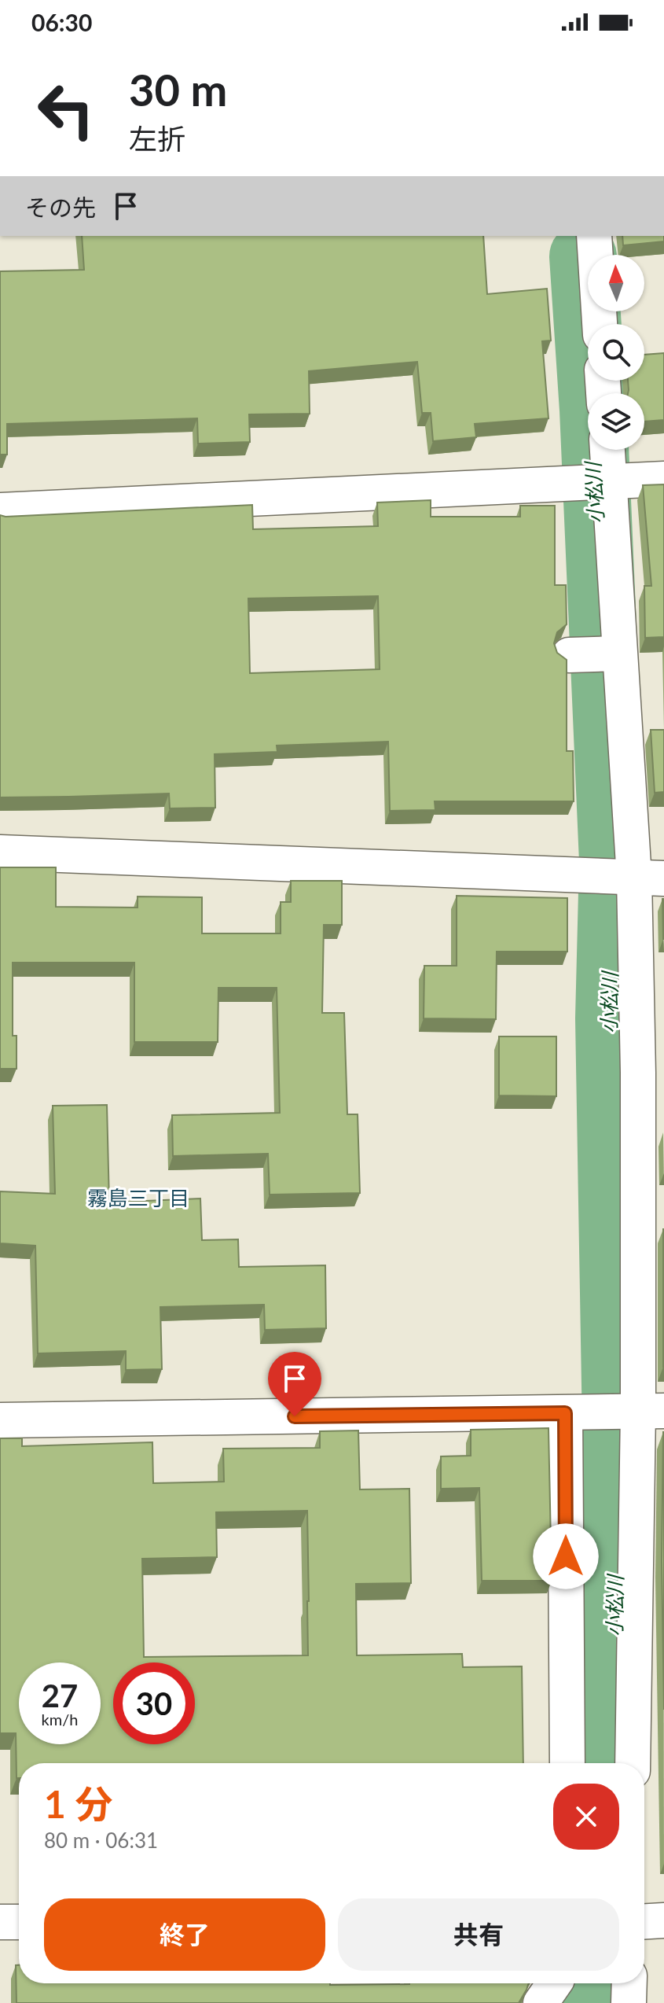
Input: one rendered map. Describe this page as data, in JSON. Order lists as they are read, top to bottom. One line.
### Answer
{"districts":["霧島三丁目"],"water":["小松川"],"north":"top","page":{"status":"06:30","turn":["30 m","左折"],"then":"その先","speed":"27 km/h","limit":"30","heading":["1 分","80 m · 06:31"],"buttons":["終了","共有"]}}
